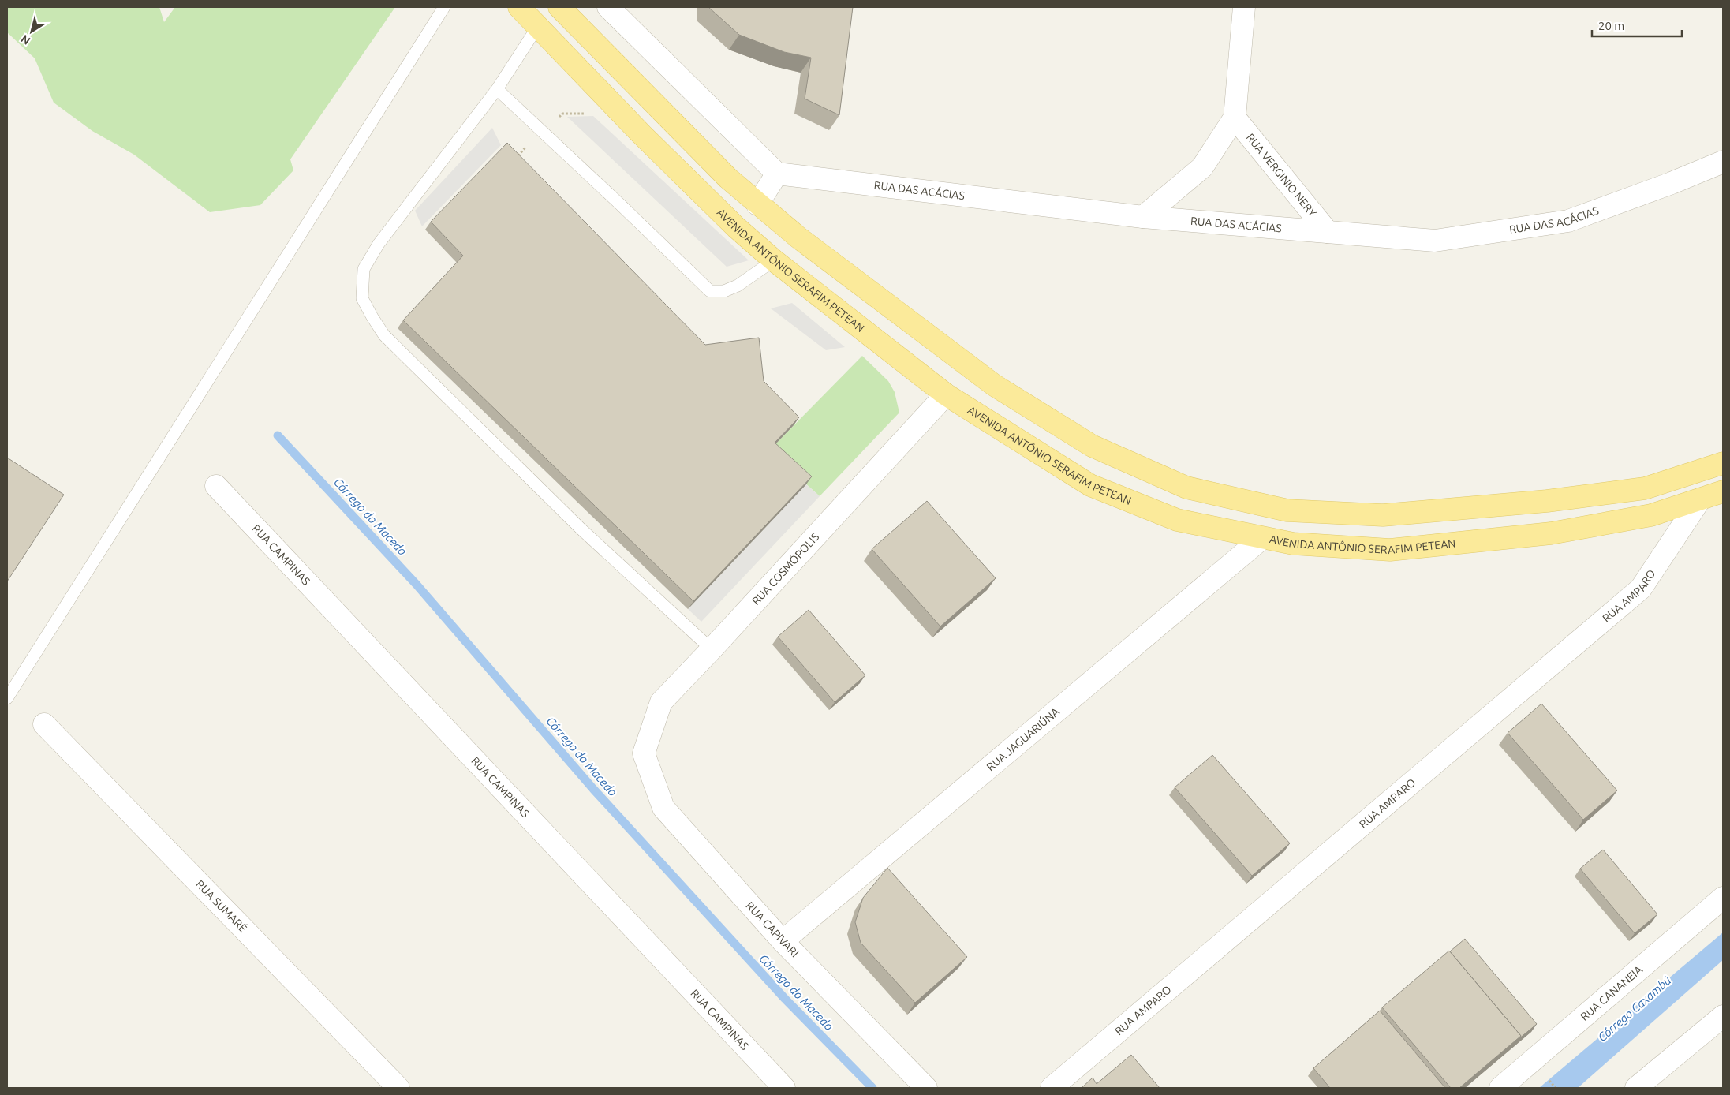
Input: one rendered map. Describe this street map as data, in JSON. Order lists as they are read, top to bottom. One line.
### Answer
{"streets":{"main road":["AVENIDA ANTÔNIO SERAFIM PETEAN"],"street":["RUA VERGINIO NERY","RUA DAS ACÁCIAS","RUA CAMPINAS","RUA COSMÓPOLIS","RUA AMPARO","RUA JAGUARIÚNA","RUA SUMARÉ","RUA CAPIVARI","RUA CANANEIA"]},"crossings":[["RUA VERGINIO NERY","RUA DAS ACÁCIAS"],["AVENIDA ANTÔNIO SERAFIM PETEAN","RUA COSMÓPOLIS"],["AVENIDA ANTÔNIO SERAFIM PETEAN","RUA AMPARO"],["AVENIDA ANTÔNIO SERAFIM PETEAN","RUA JAGUARIÚNA"],["RUA COSMÓPOLIS","RUA CAPIVARI"],["RUA JAGUARIÚNA","RUA CAPIVARI"]],"water":["Córrego do Macedo","Córrego Caxambú"],"scale_bar":"20 m","north":"bottom left"}
